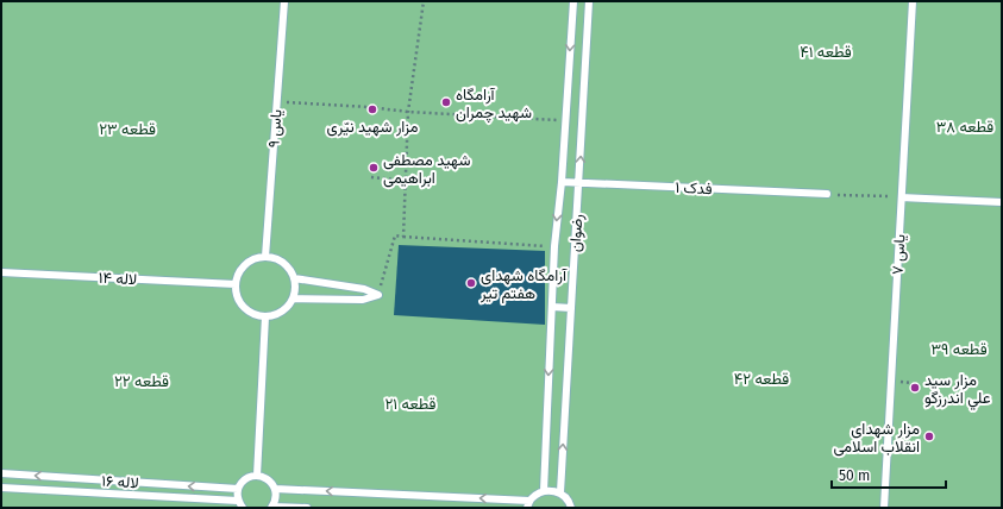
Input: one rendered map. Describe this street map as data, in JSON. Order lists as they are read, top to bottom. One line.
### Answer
{"streets":{"lane":["یاس ۹","فدک ۱","رضوان","یاس ۷","لاله ۱۴","لاله ۱۶"]},"crossings":[["یاس ۹","لاله ۱۴"],["فدک ۱","رضوان"]],"parks":["قطعه ۴۱","قطعه ۳۸","قطعه ۲۳","قطعه ۳۹","قطعه ۴۲","قطعه ۲۲","قطعه ۲۱"],"places":["آرامگاه شهید چمران","مزار شهید نیّری","شهید مصطفی ابراهیمی","آرامگاه شهدای هفتم تیر","مزار سيد علي اندرزگو","مزار شهدای انقلاب اسلامی"],"scale_bar":"50 m"}
